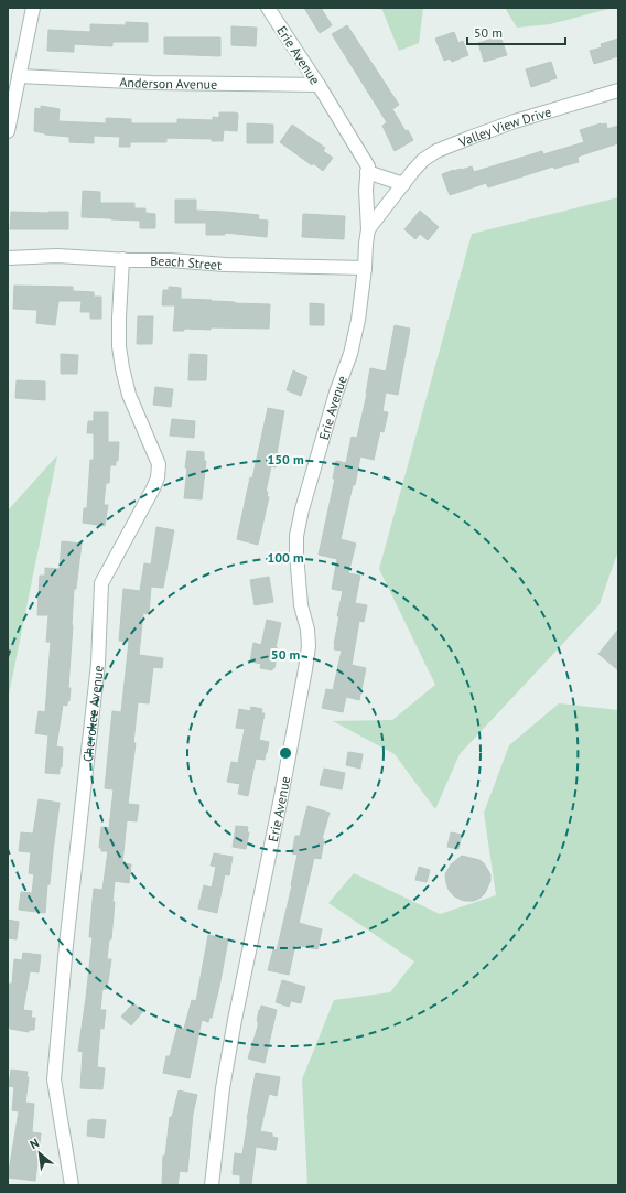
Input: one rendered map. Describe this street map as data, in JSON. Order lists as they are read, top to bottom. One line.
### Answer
{"streets":{"street":["Erie Avenue","Anderson Avenue","Valley View Drive","Beach Street","Cherokee Avenue"]},"crossings":[["Erie Avenue","Anderson Avenue"],["Erie Avenue","Beach Street"],["Beach Street","Cherokee Avenue"]],"scale_bar":"50 m","north":"top left","rings":["150 m","100 m","50 m"]}
